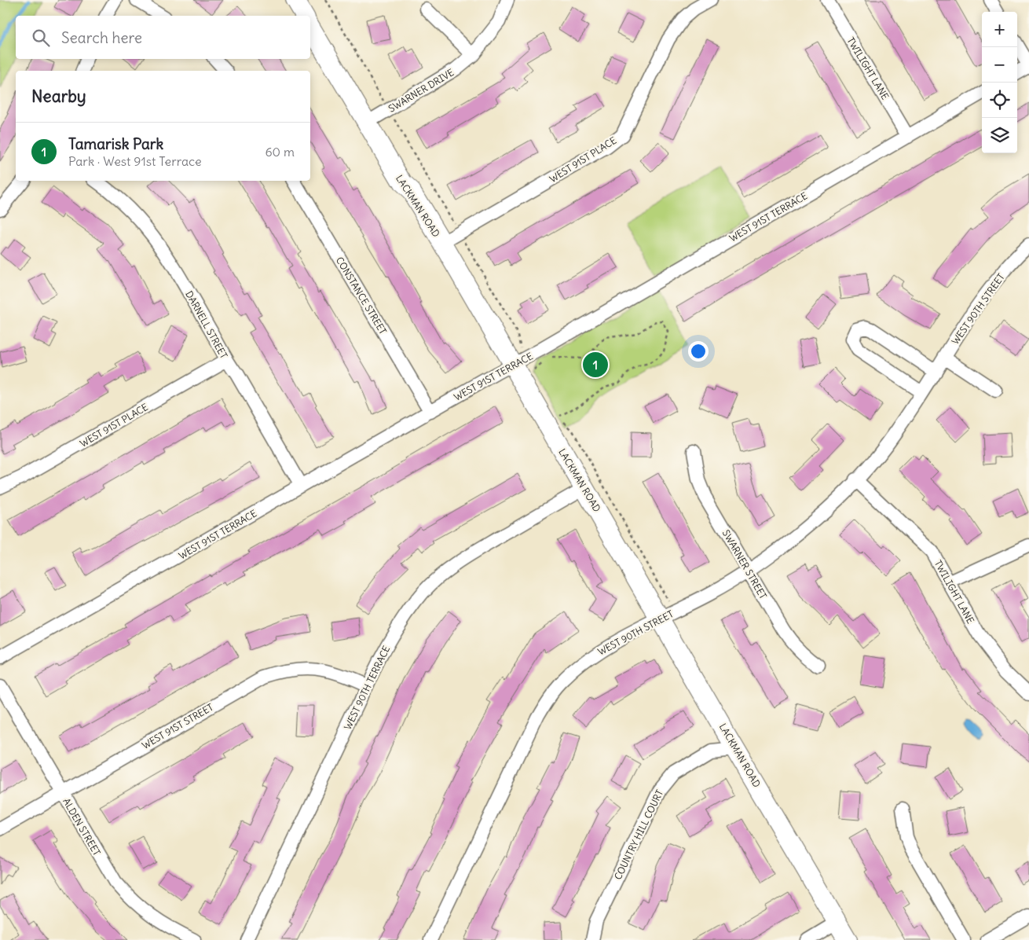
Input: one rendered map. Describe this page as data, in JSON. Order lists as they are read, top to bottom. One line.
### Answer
{"streets":{"main road":["LACKMAN ROAD"],"street":["TWILIGHT LANE","SWARNER DRIVE","WEST 91ST PLACE","WEST 91ST TERRACE","CONSTANCE STREET","WEST 90TH STREET","DARNELL STREET","SWARNER STREET","WEST 90TH TERRACE","WEST 91ST STREET","ALDEN STREET","COUNTRY HILL COURT"]},"crossings":[["TWILIGHT LANE","WEST 91ST TERRACE"],["TWILIGHT LANE","WEST 90TH STREET"],["SWARNER DRIVE","LACKMAN ROAD"],["WEST 91ST PLACE","LACKMAN ROAD"],["WEST 91ST PLACE","DARNELL STREET"],["LACKMAN ROAD","WEST 91ST TERRACE"],["LACKMAN ROAD","WEST 90TH STREET"],["LACKMAN ROAD","WEST 90TH TERRACE"],["LACKMAN ROAD","COUNTRY HILL COURT"],["WEST 91ST TERRACE","CONSTANCE STREET"],["WEST 91ST TERRACE","DARNELL STREET"],["WEST 90TH STREET","SWARNER STREET"],["WEST 90TH TERRACE","WEST 91ST STREET"],["WEST 91ST STREET","ALDEN STREET"]],"page":{"map_buttons":["+","−"],"search":"Search here","heading":"Nearby","list":[{"mark":"1","name":"Tamarisk Park","note":"Park · West 91st Terrace","value":"60 m"}],"pins":"1"}}
